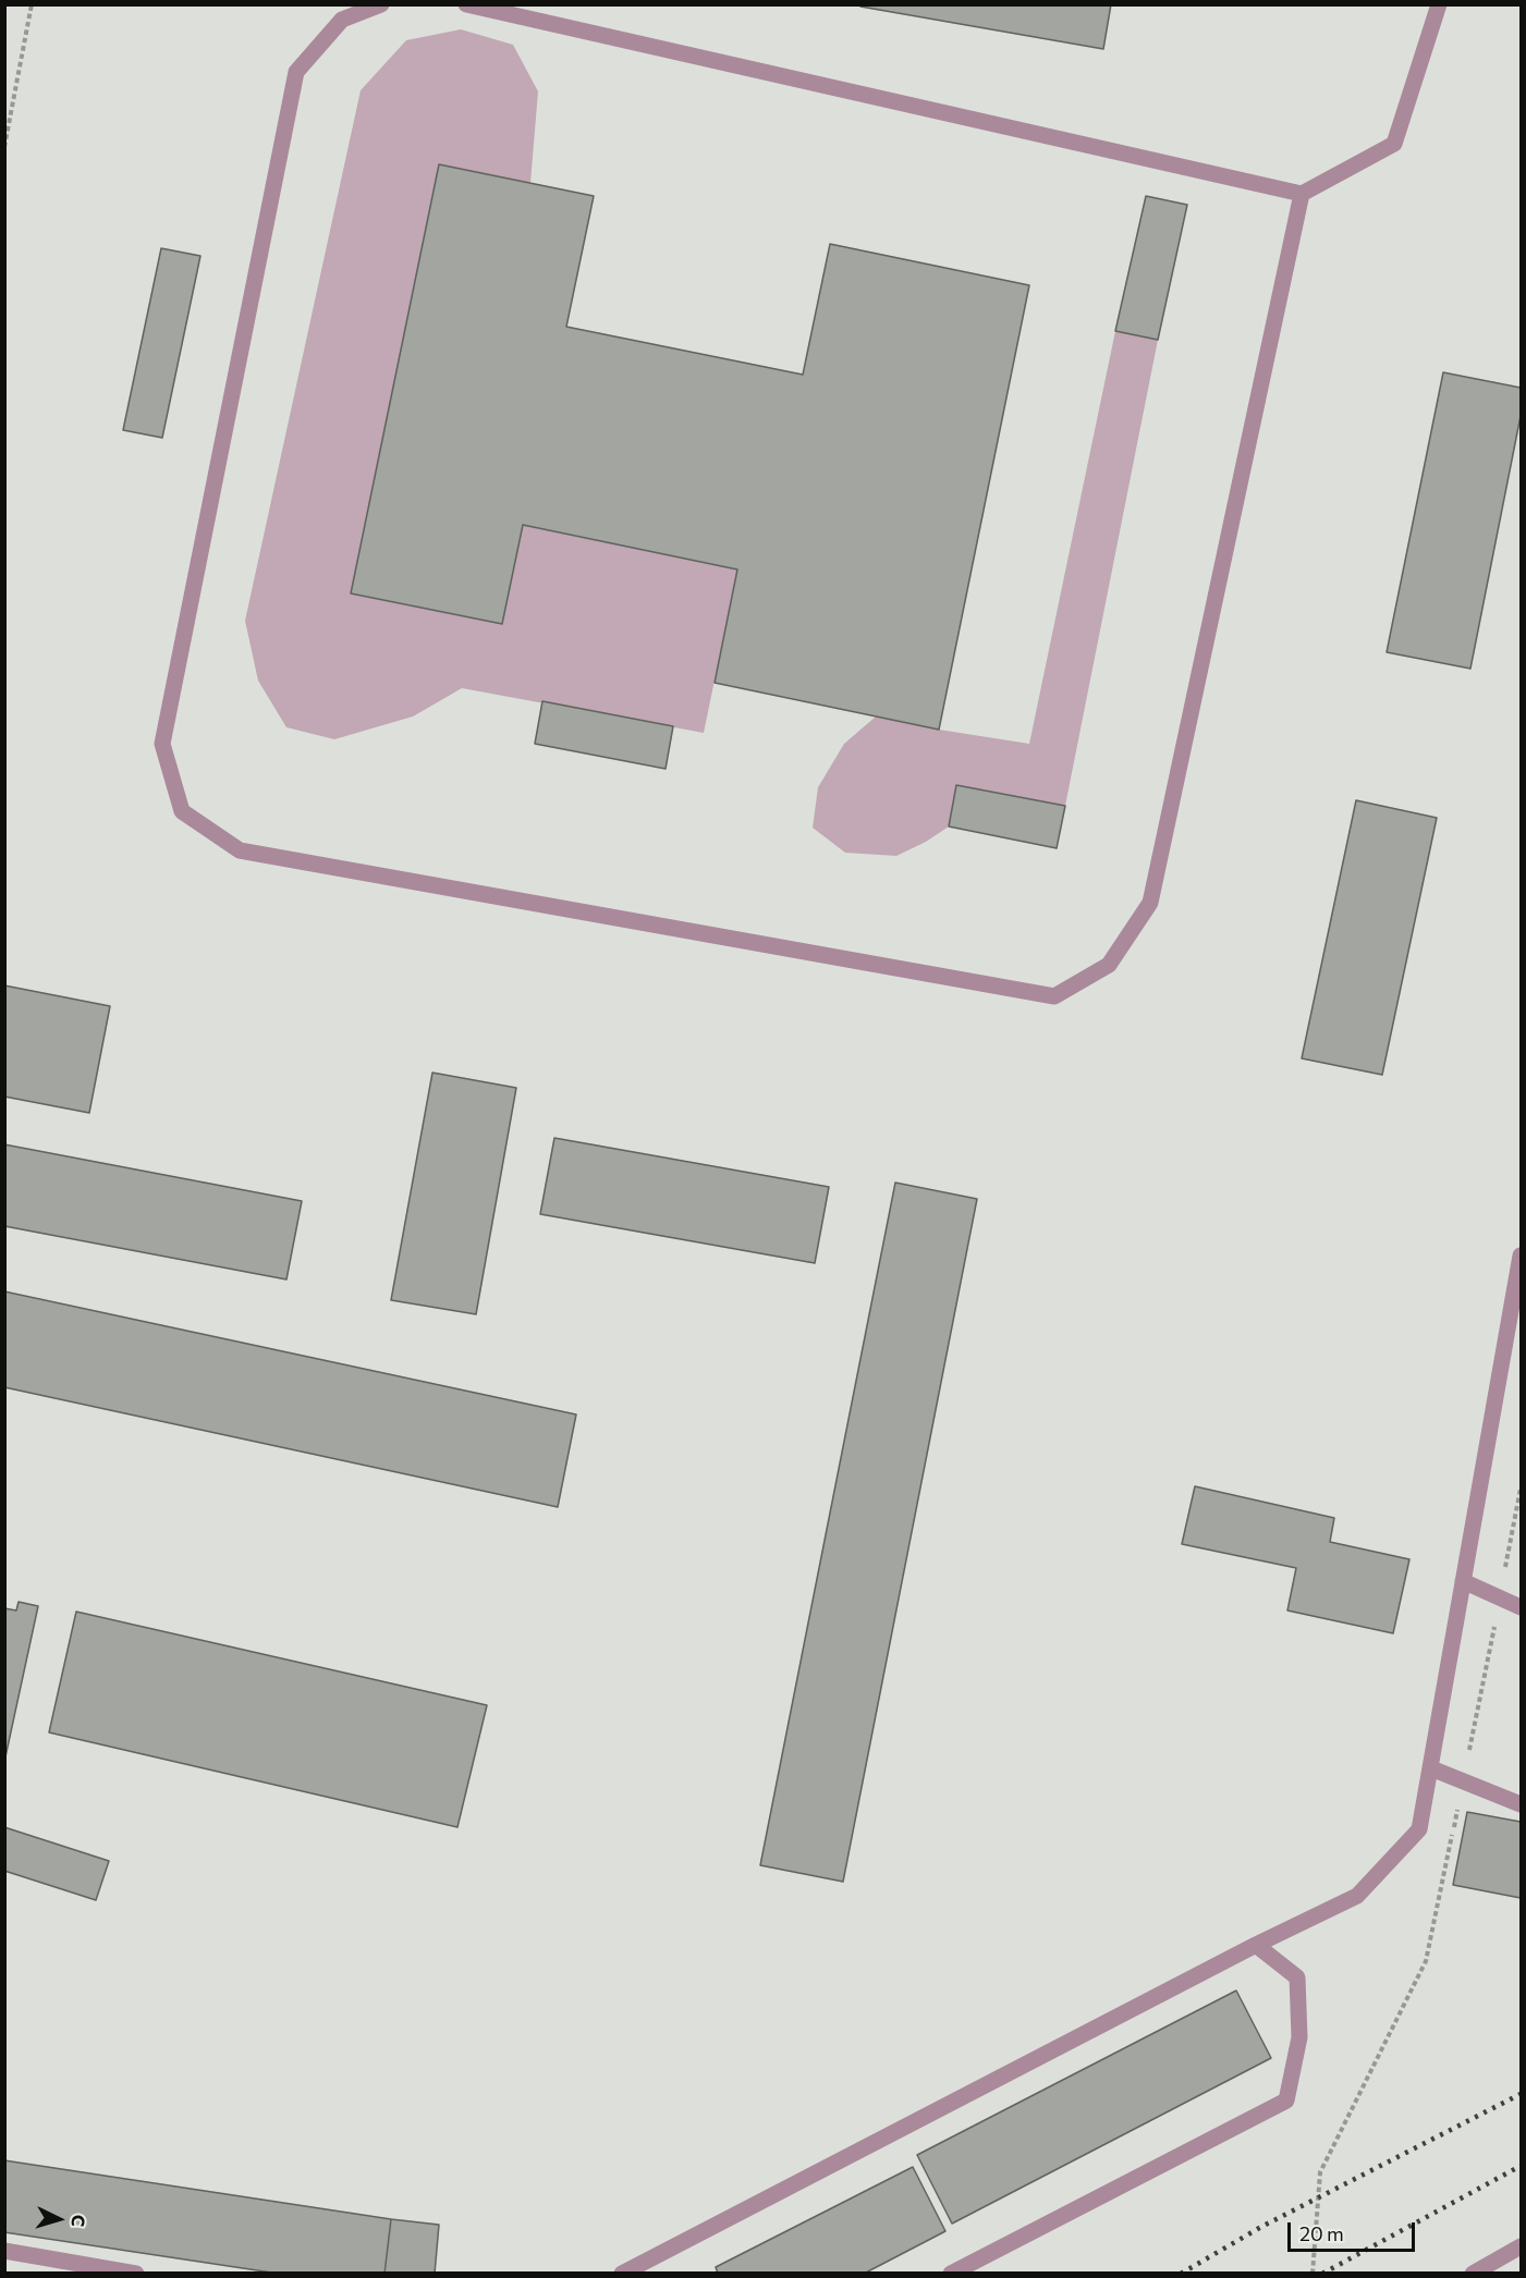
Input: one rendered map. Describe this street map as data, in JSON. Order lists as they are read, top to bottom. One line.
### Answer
{"scale_bar":"20 m","north":"right"}
